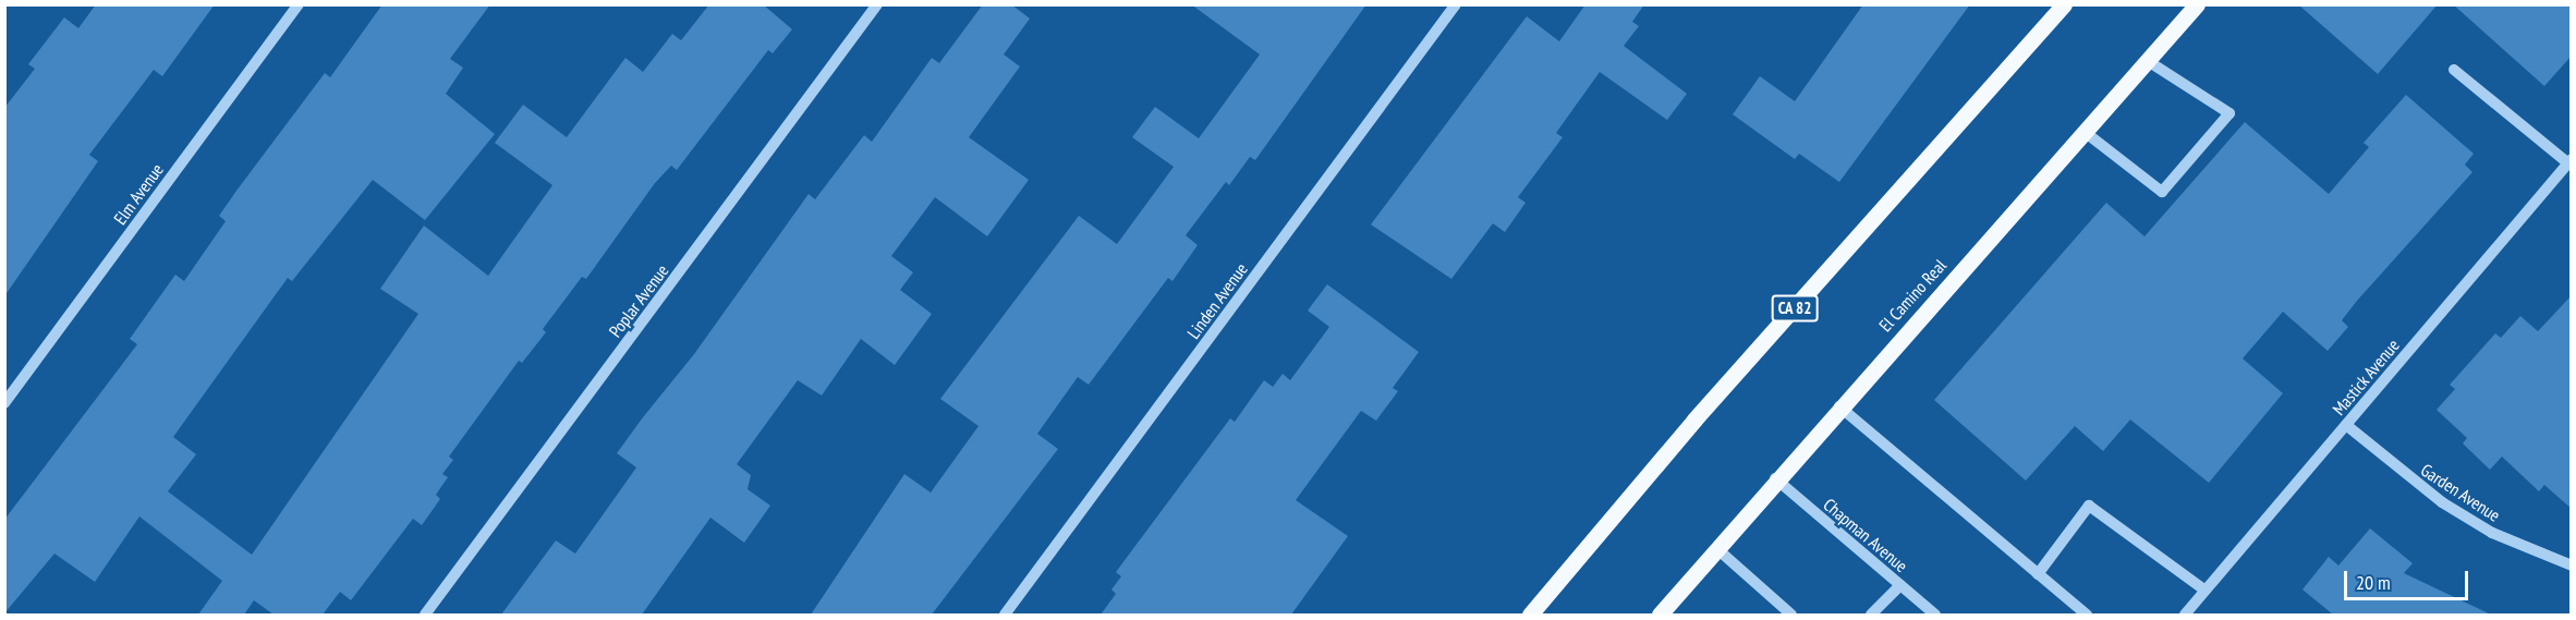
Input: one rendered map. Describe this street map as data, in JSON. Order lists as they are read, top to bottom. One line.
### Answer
{"streets":{"main road":["El Camino Real","CA 82"],"street":["Elm Avenue","Poplar Avenue","Linden Avenue","Mastick Avenue","Garden Avenue","Chapman Avenue"]},"crossings":[["El Camino Real","Chapman Avenue"],["Mastick Avenue","Garden Avenue"]],"scale_bar":"20 m"}
